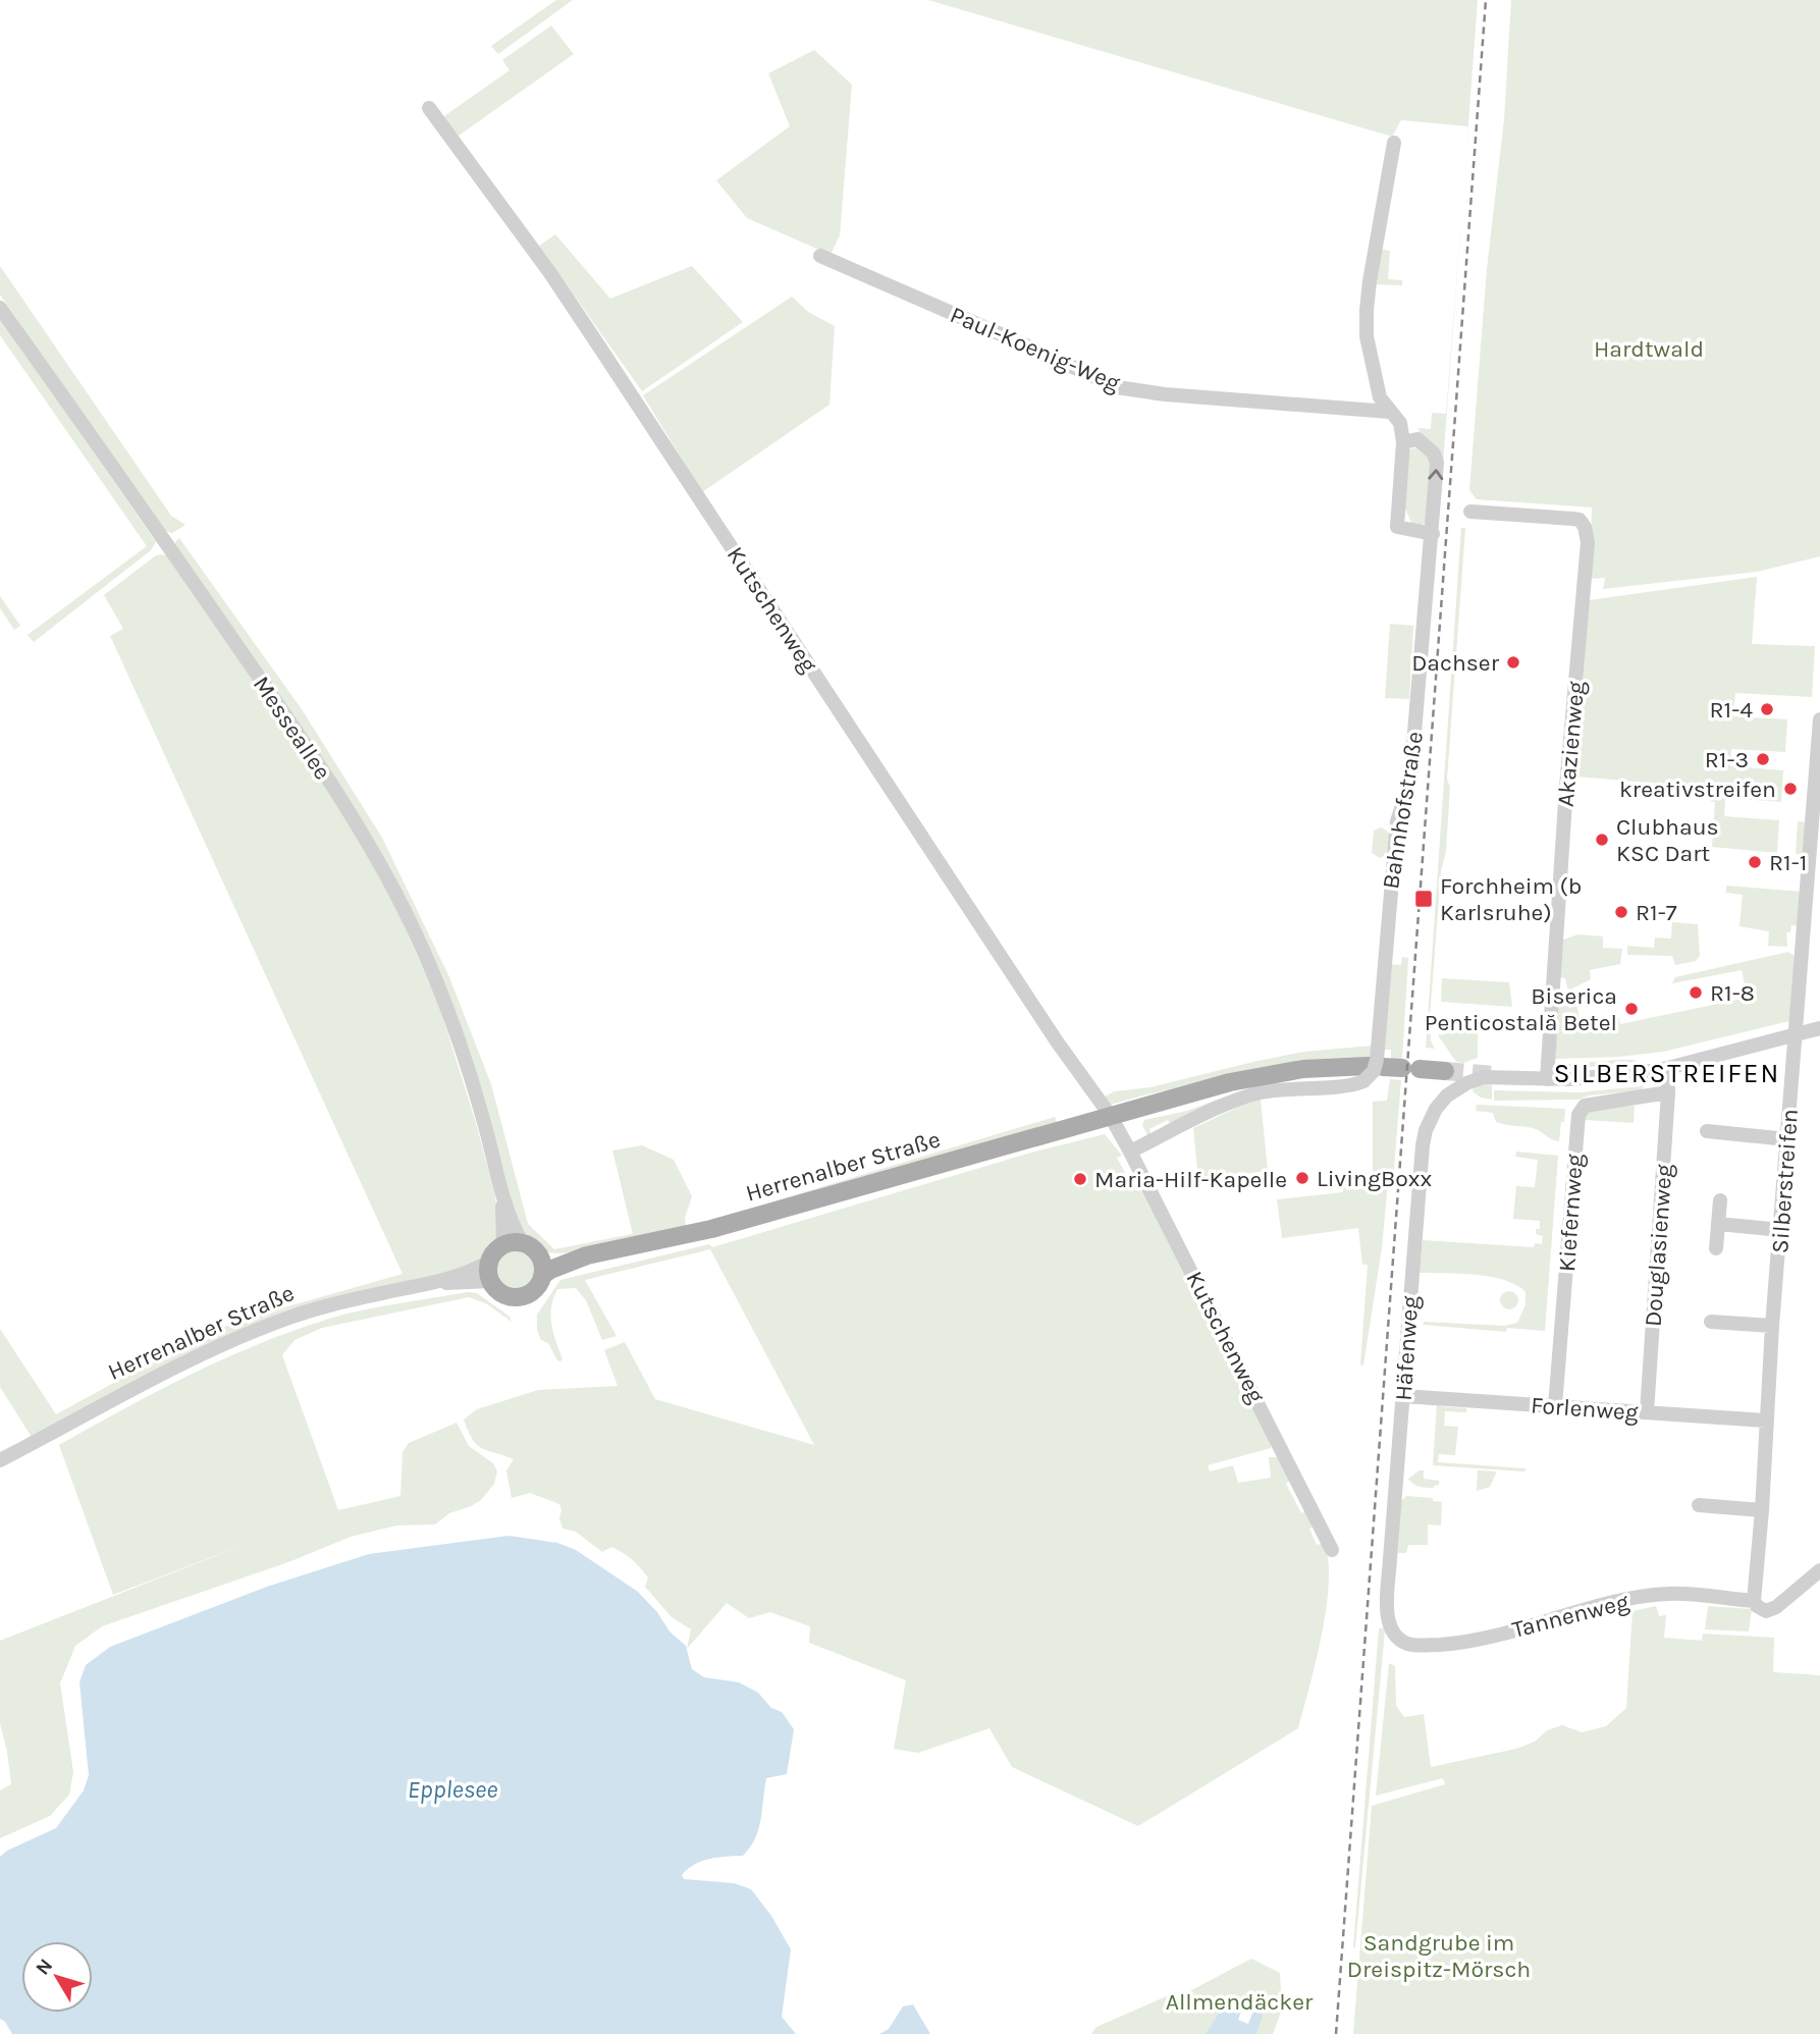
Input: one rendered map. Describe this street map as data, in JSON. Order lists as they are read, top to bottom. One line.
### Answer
{"streets":{"main road":["Herrenalber Straße"],"street":["Paul-Koenig-Weg","Kutschenweg","Messeallee","Akazienweg","Bahnhofstraße","Silberstreifen","Kiefernweg","Douglasienweg","Häfenweg","Forlenweg","Tannenweg"]},"crossings":[["Kutschenweg","Herrenalber Straße"],["Messeallee","Herrenalber Straße"],["Akazienweg","Häfenweg"],["Bahnhofstraße","Herrenalber Straße"],["Silberstreifen","Forlenweg"],["Silberstreifen","Tannenweg"],["Kiefernweg","Douglasienweg"],["Kiefernweg","Forlenweg"],["Douglasienweg","Forlenweg"],["Häfenweg","Forlenweg"],["Häfenweg","Tannenweg"]],"districts":["SILBERSTREIFEN"],"water":["Epplesee"],"parks":["Hardtwald","Sandgrube im Dreispitz-Mörsch","Allmendäcker"],"places":{"other":["Dachser","R1-4","R1-3","kreativstreifen","Clubhaus KSC Dart","R1-1","R1-7","R1-8","Biserica Penticostală Betel","LivingBoxx","Maria-Hilf-Kapelle"],"transit":["Forchheim (b Karlsruhe)"]},"north":"top left"}
